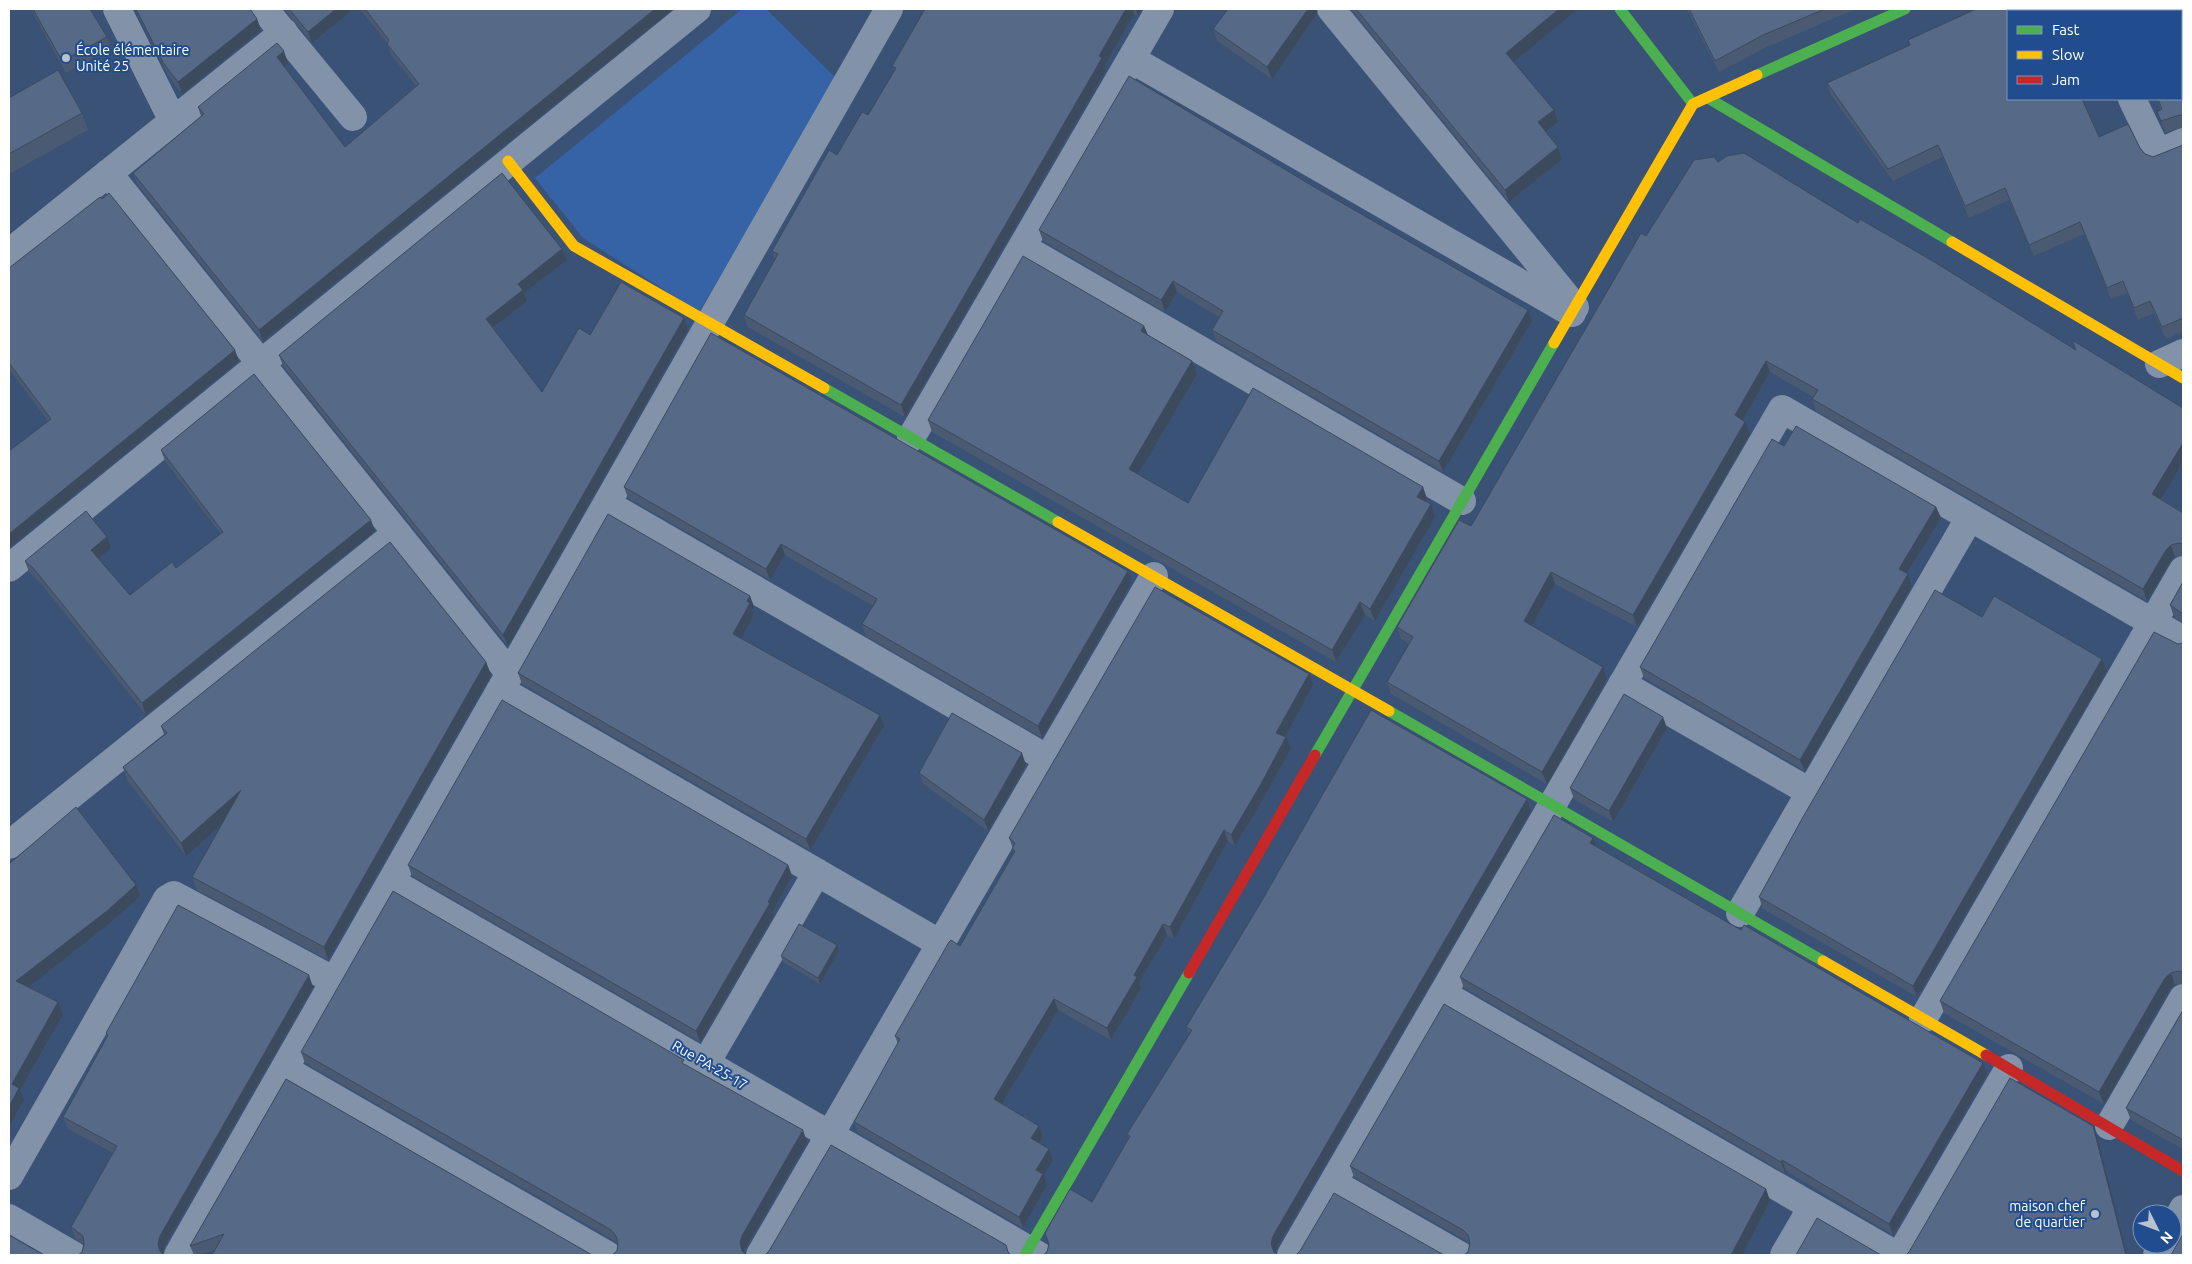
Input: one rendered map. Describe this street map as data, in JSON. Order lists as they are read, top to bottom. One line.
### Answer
{"streets":{"street":["Rue PA-25-17"]},"places":["École élémentaire Unité 25","maison chef de quartier"],"legend":["Fast","Slow","Jam"],"north":"bottom right"}
